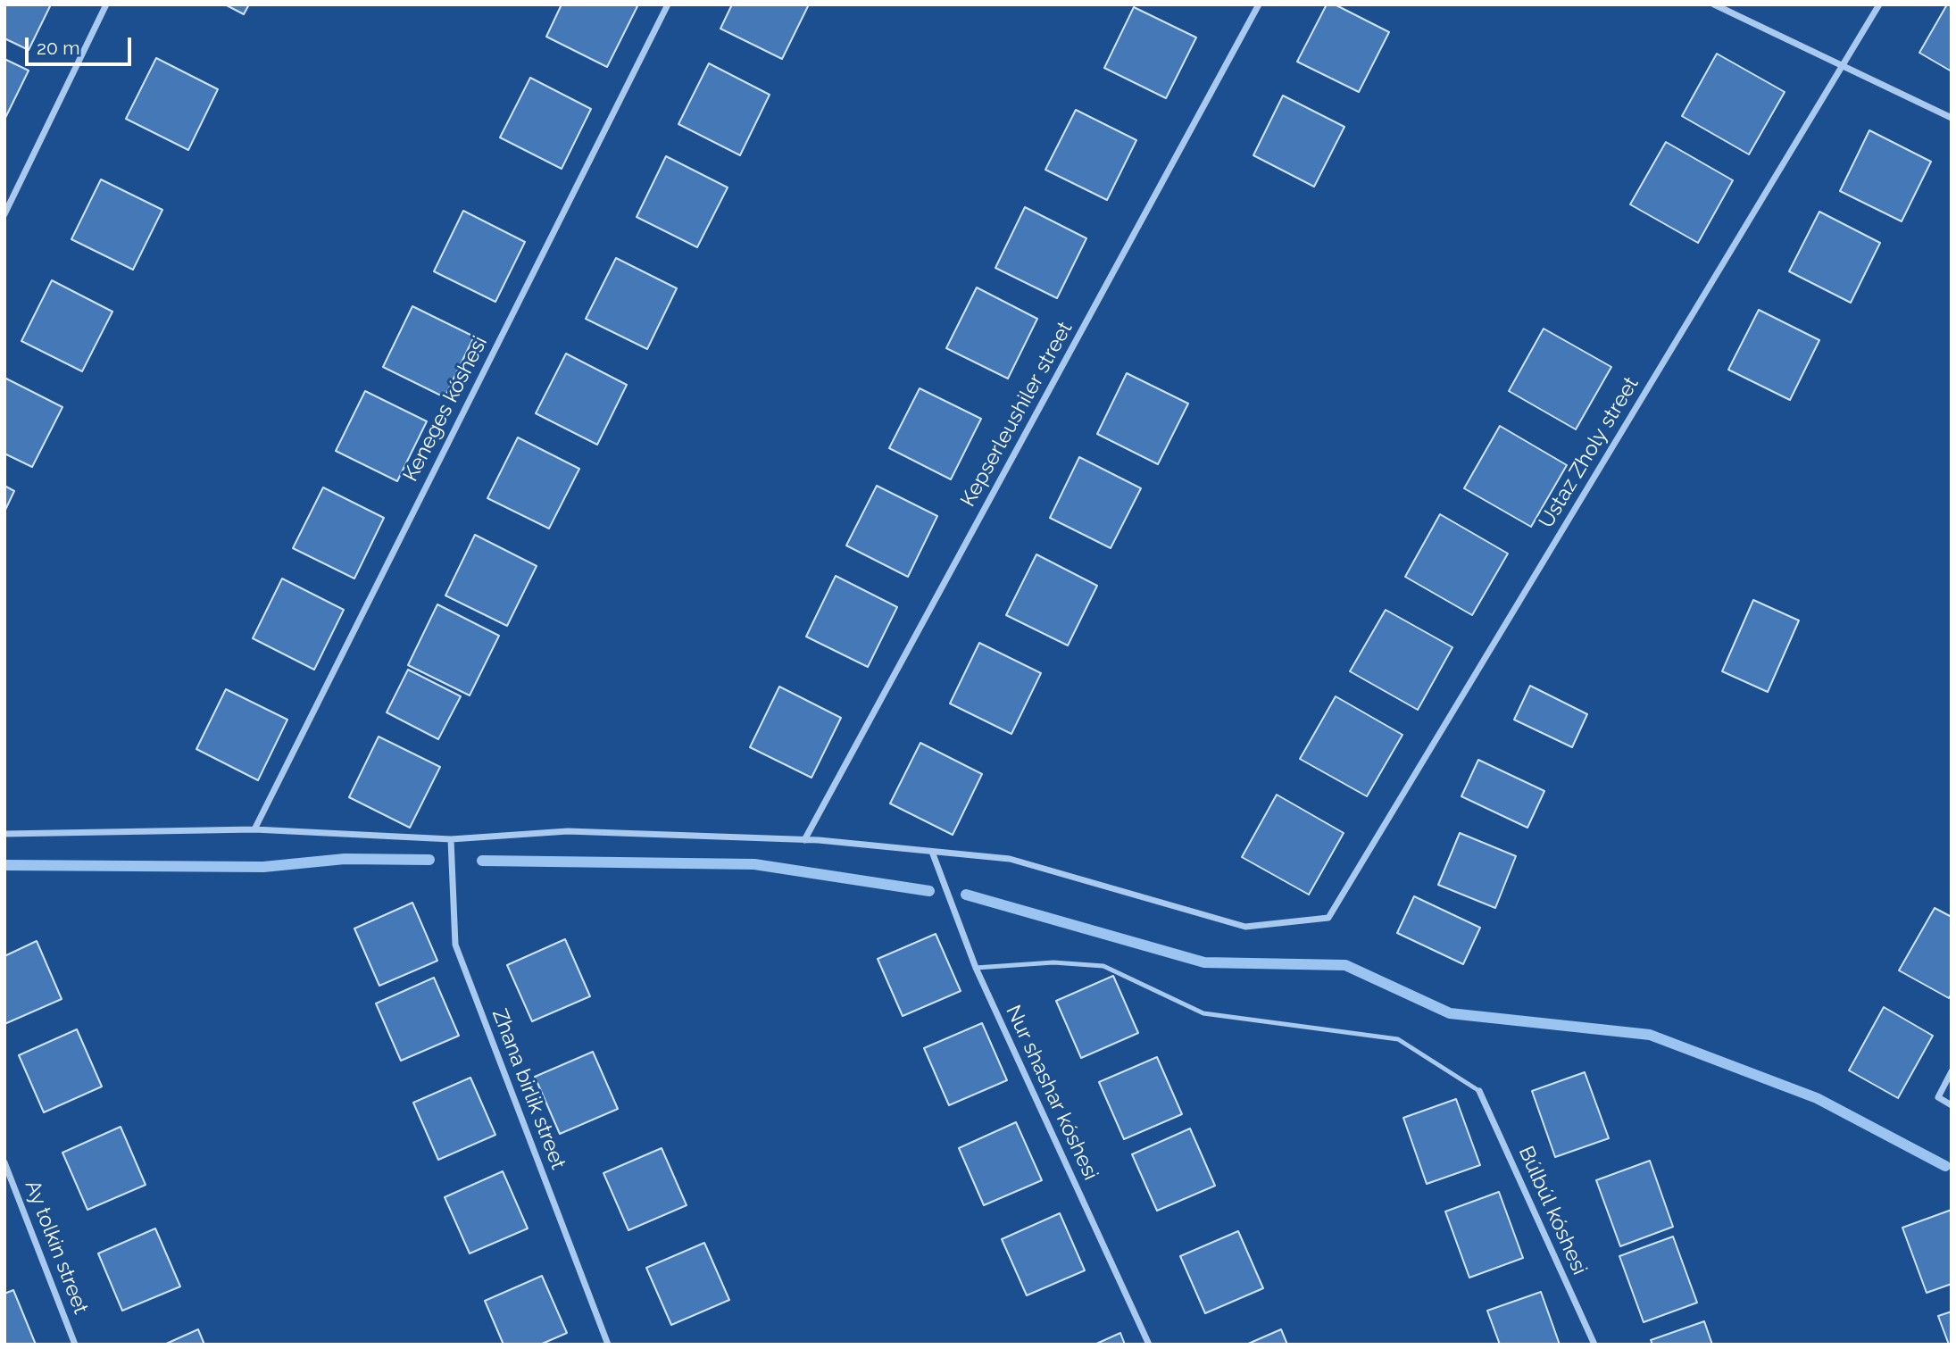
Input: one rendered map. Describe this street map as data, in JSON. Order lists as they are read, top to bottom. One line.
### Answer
{"streets":{"street":["Keneges kóshesi","Kepserleushiler street","Ustaz Zholy street","Zhana birlik street","Nur shashar kóshesi","Búlbúl kóshesi","Ay tolkin street"]},"crossings":[["Ustaz Zholy street","Nur shashar kóshesi"]],"scale_bar":"20 m"}
